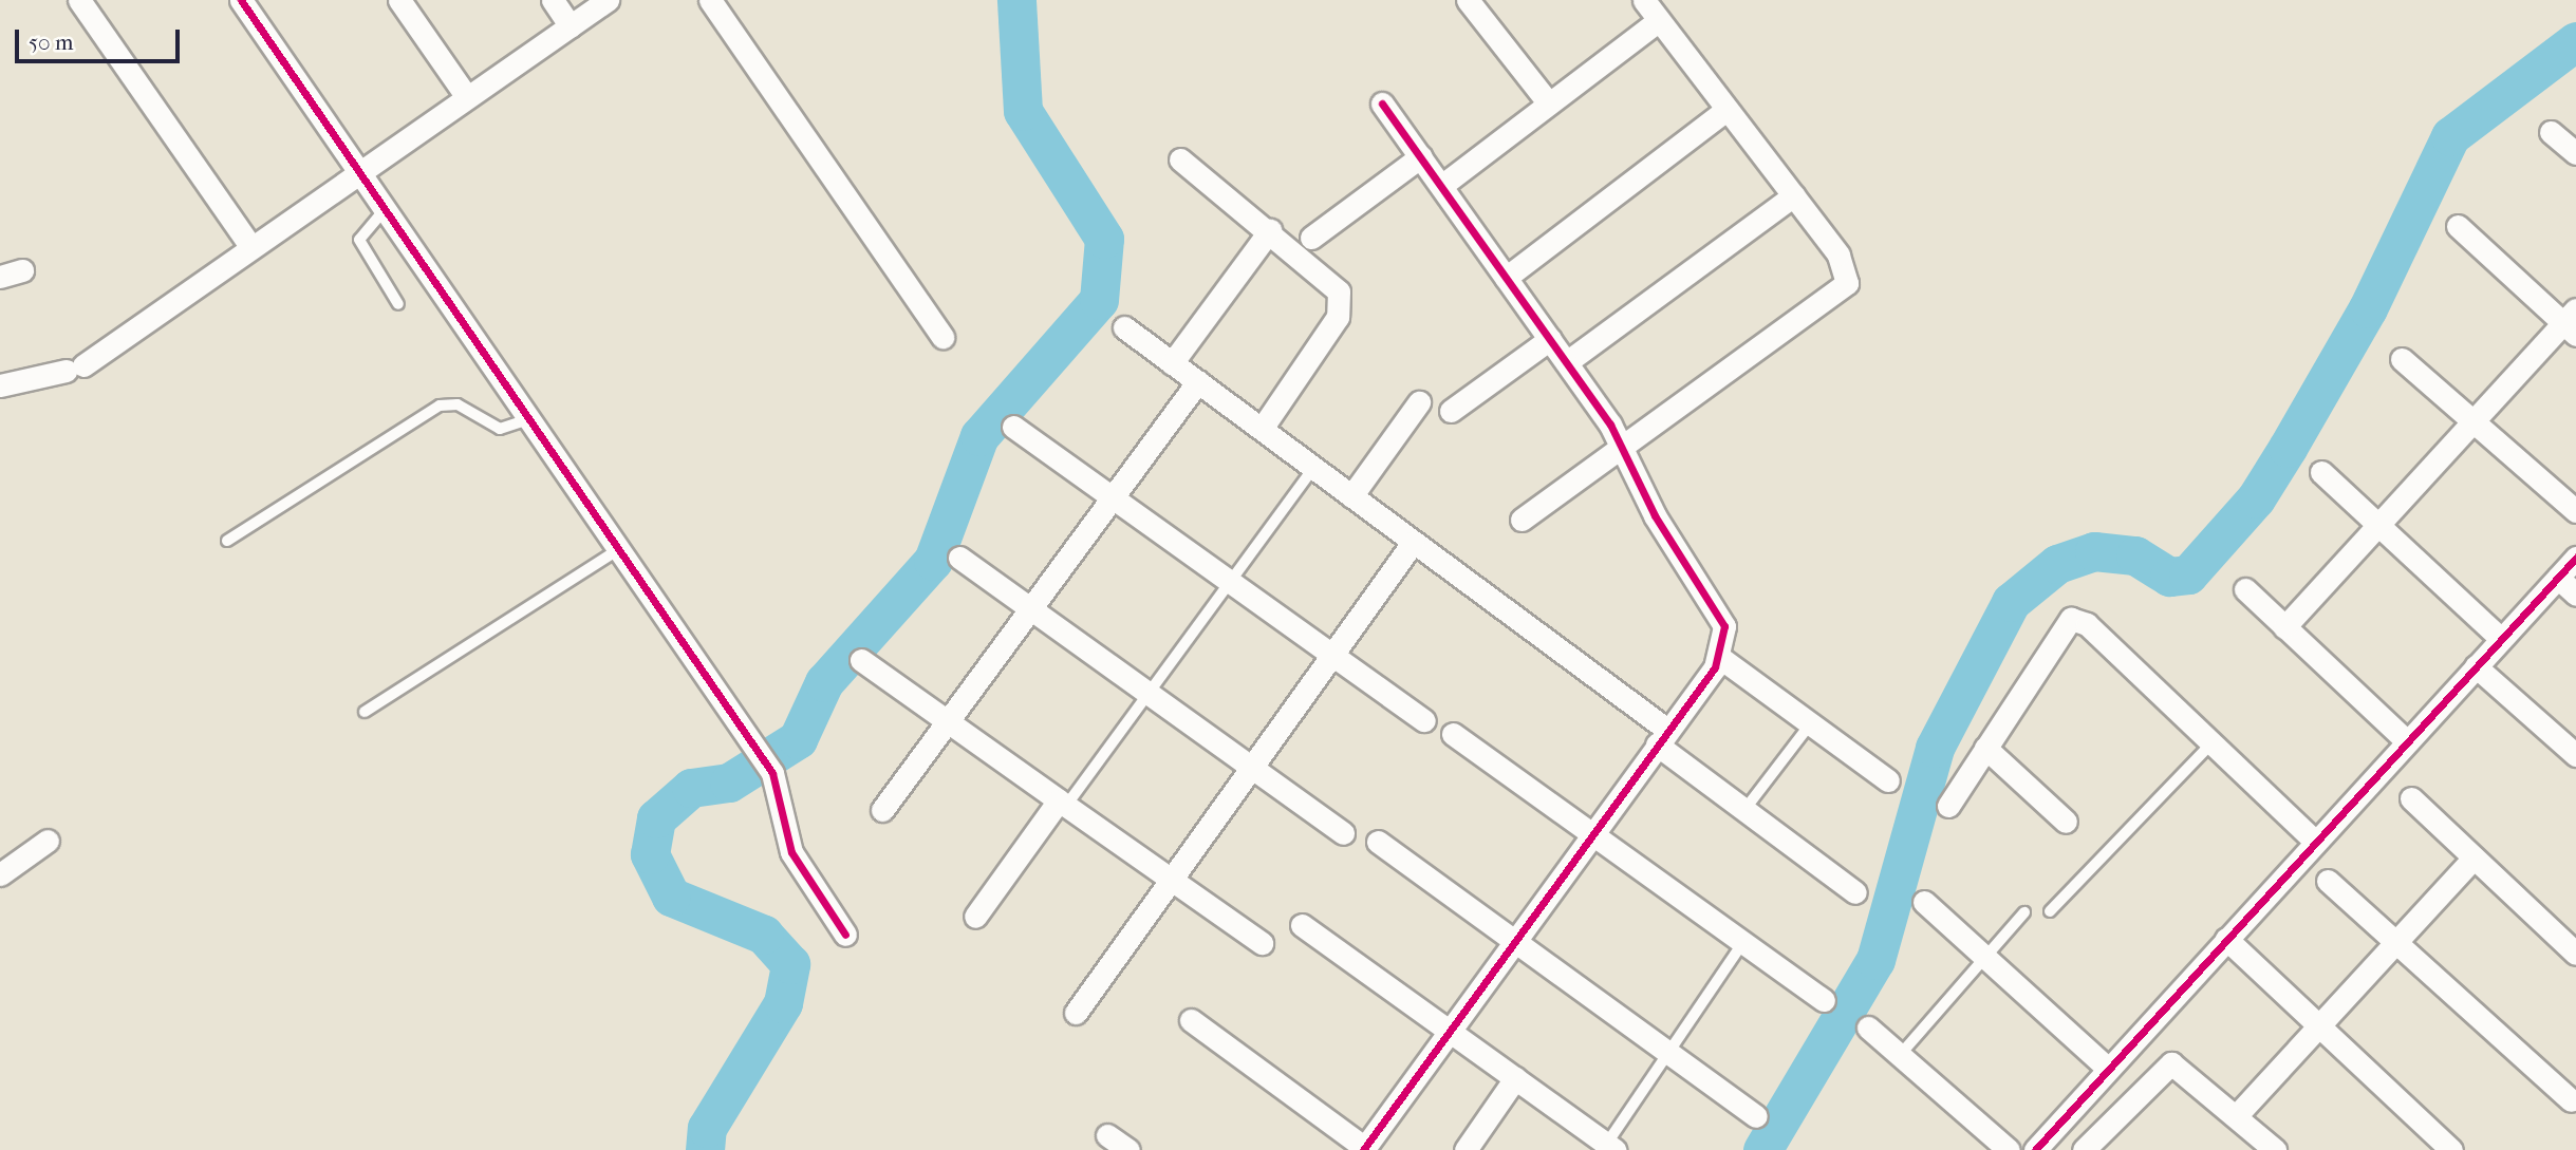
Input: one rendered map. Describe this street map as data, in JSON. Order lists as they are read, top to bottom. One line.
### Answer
{"scale_bar":"50 m"}
